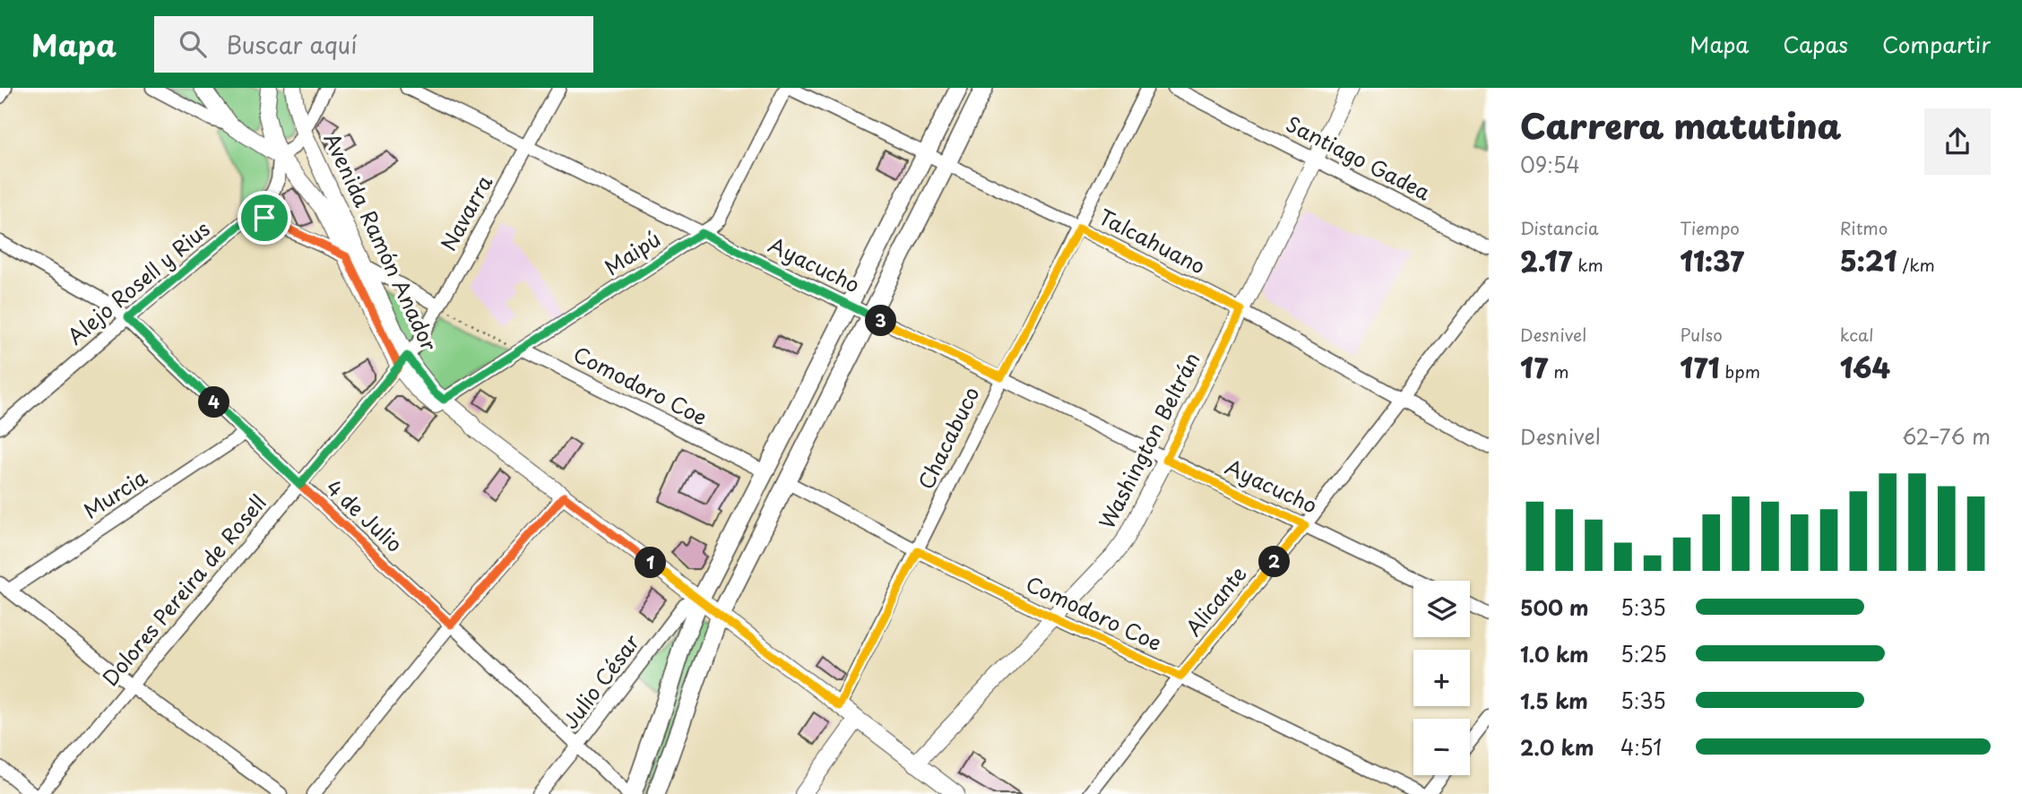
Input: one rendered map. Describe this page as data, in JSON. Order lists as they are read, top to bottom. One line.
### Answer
{"streets":{"street":["Santiago Gadea","Navarra","Avenida Ramón Anador","Talcahuano","Maipú","Ayacucho","Alejo Rosell y Rius","Comodoro Coe","Chacabuco","Washington Beltrán","Murcia","4 de Julio","Dolores Pereira de Rosell","Alicante","Julio César"]},"crossings":[["Santiago Gadea","Washington Beltrán"],["Navarra","Avenida Ramón Anador"],["Navarra","Ayacucho"],["Navarra","Dolores Pereira de Rosell"],["Avenida Ramón Anador","Maipú"],["Avenida Ramón Anador","Alejo Rosell y Rius"],["Avenida Ramón Anador","Chacabuco"],["Avenida Ramón Anador","Washington Beltrán"],["Avenida Ramón Anador","Dolores Pereira de Rosell"],["Avenida Ramón Anador","Julio César"],["Talcahuano","Maipú"],["Talcahuano","Chacabuco"],["Talcahuano","Washington Beltrán"],["Talcahuano","Alicante"],["Maipú","Ayacucho"],["Maipú","Comodoro Coe"],["Ayacucho","Chacabuco"],["Ayacucho","Washington Beltrán"],["Ayacucho","Alicante"],["Alejo Rosell y Rius","4 de Julio"],["Comodoro Coe","Chacabuco"],["Comodoro Coe","Washington Beltrán"],["Comodoro Coe","Alicante"],["Murcia","4 de Julio"],["4 de Julio","Dolores Pereira de Rosell"],["4 de Julio","Julio César"]],"page":{"header":"Mapa","search":"Buscar aquí","nav":["Mapa","Capas","Compartir"],"heading":["Carrera matutina","09:54"],"stats":[["Distancia","2.17 km"],["Tiempo","11:37"],["Ritmo","5:21 /km"],["Desnivel","17 m"],["Pulso","171 bpm"],["kcal","164"]],"pins":["3","4","2","1"],"chart":["Desnivel","62–76 m"],"map_buttons":["+","−"],"list":[{"name":"500 m","note":"5:35"},{"name":"1.0 km","note":"5:25"},{"name":"1.5 km","note":"5:35"},{"name":"2.0 km","note":"4:51"}]}}
